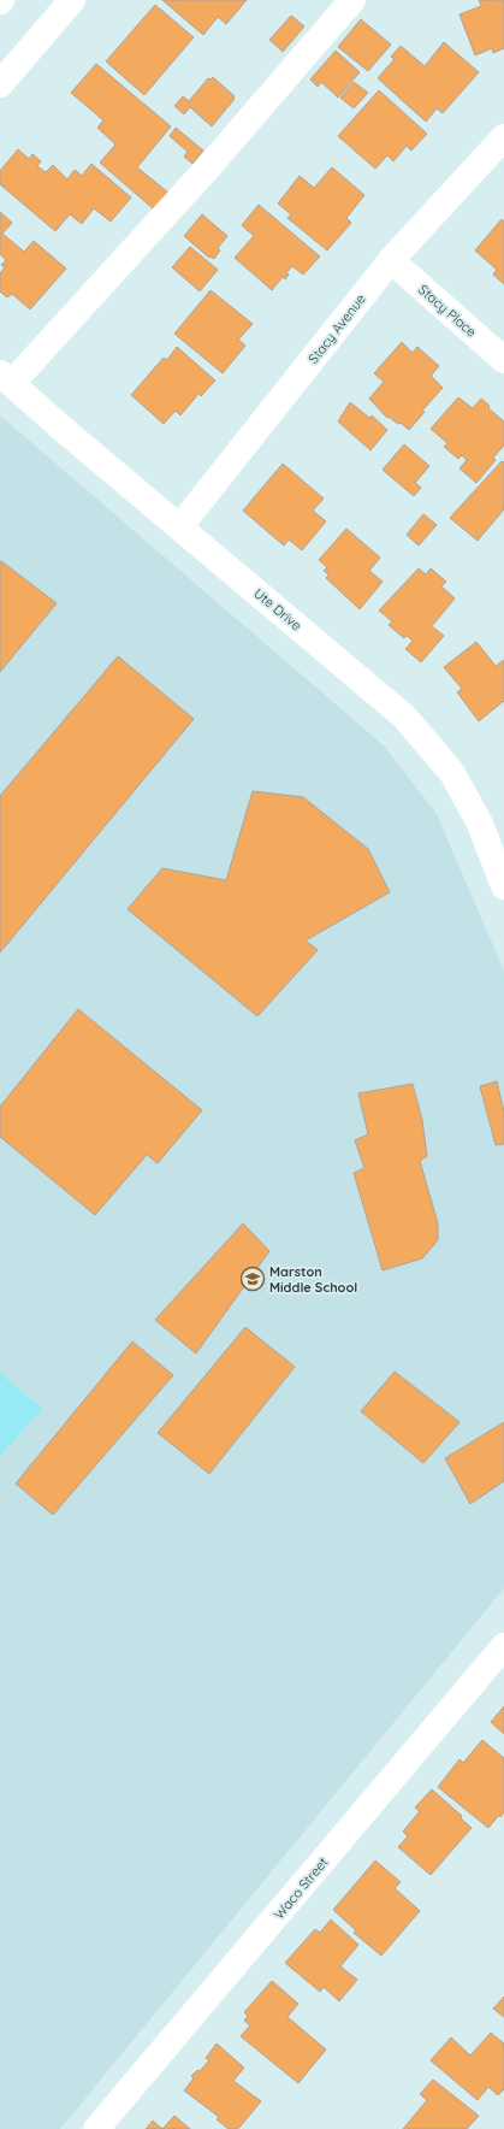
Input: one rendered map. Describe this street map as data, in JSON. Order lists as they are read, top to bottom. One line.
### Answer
{"streets":{"street":["Stacy Place","Stacy Avenue","Ute Drive","Waco Street"]},"crossings":[["Stacy Place","Stacy Avenue"],["Stacy Avenue","Ute Drive"]],"places":{"school or university":["Marston Middle School"]}}
